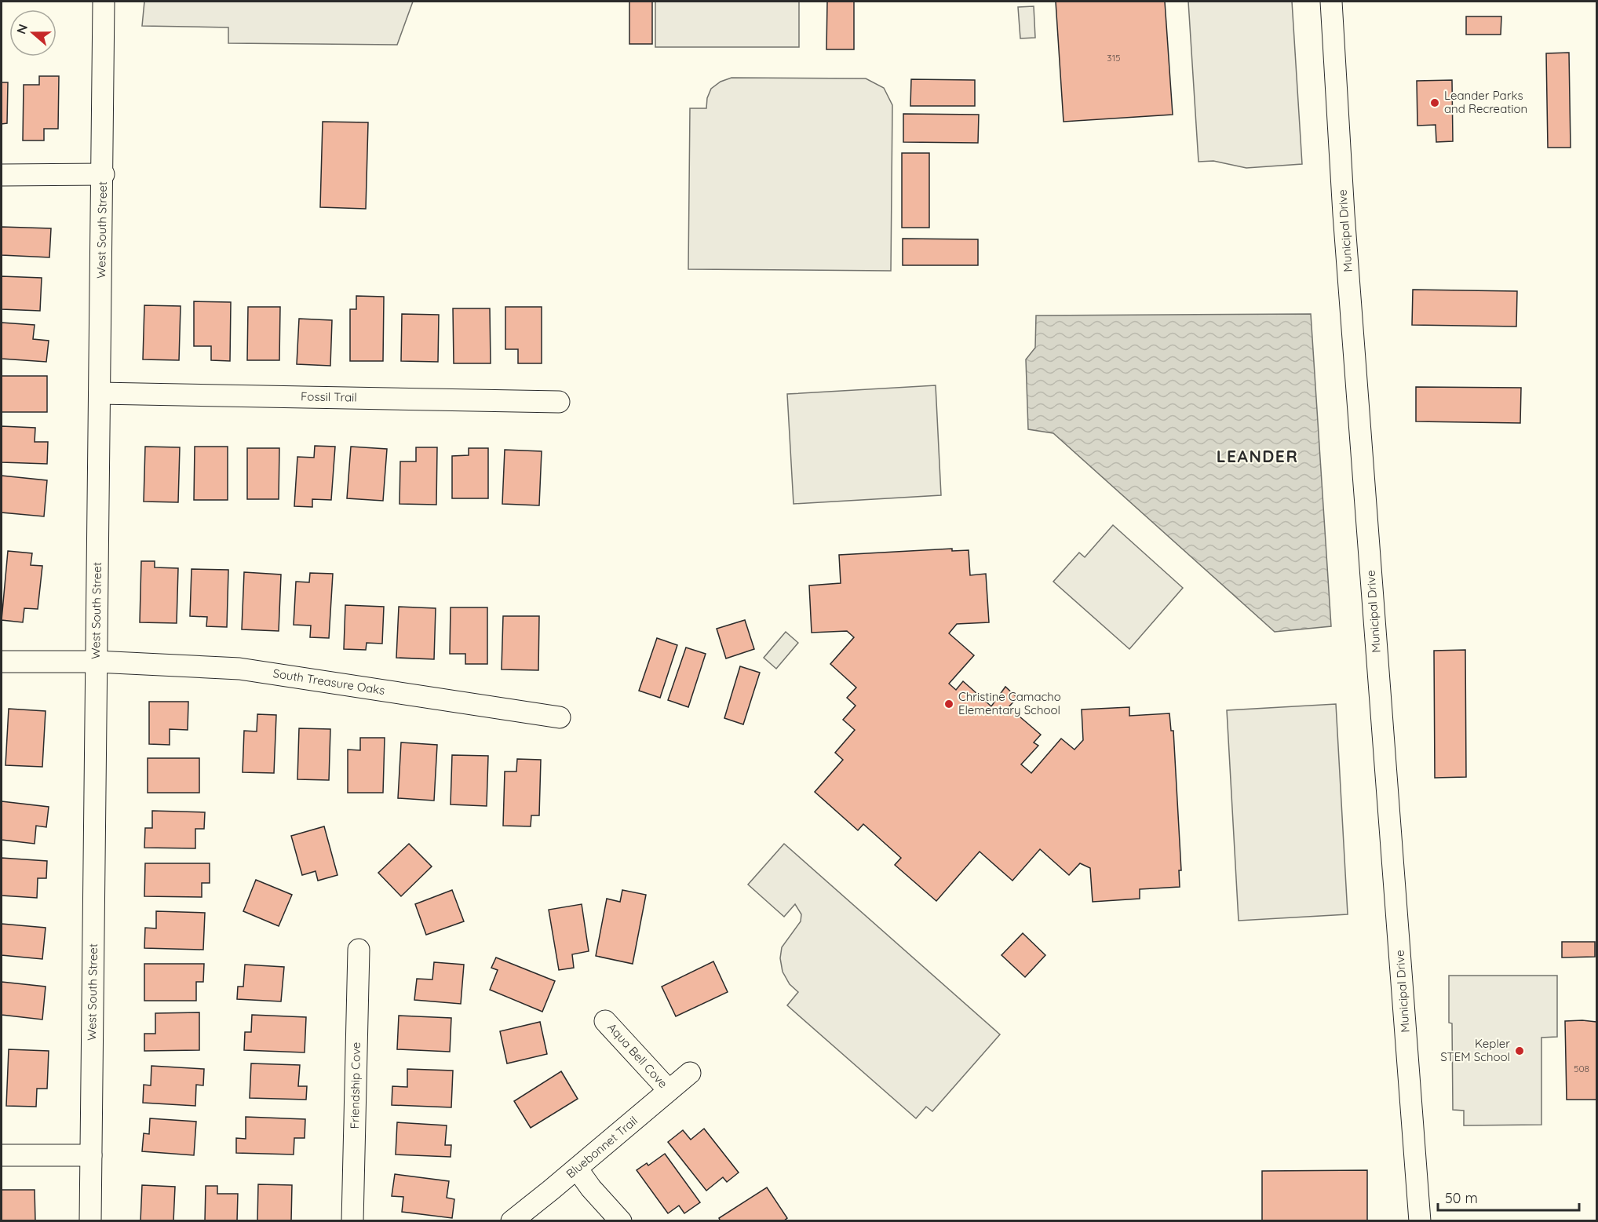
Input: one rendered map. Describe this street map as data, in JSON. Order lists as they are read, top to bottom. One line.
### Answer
{"streets":{"street":["West South Street","Municipal Drive","Fossil Trail","South Treasure Oaks","Aqua Bell Cove","Friendship Cove","Bluebonnet Trail"]},"crossings":[["West South Street","Fossil Trail"],["West South Street","South Treasure Oaks"],["Aqua Bell Cove","Bluebonnet Trail"]],"districts":["LEANDER"],"places":["Leander Parks and Recreation","Christine Camacho Elementary School","Kepler STEM School"],"house_numbers":["315","508"],"scale_bar":"50 m","north":"left"}
